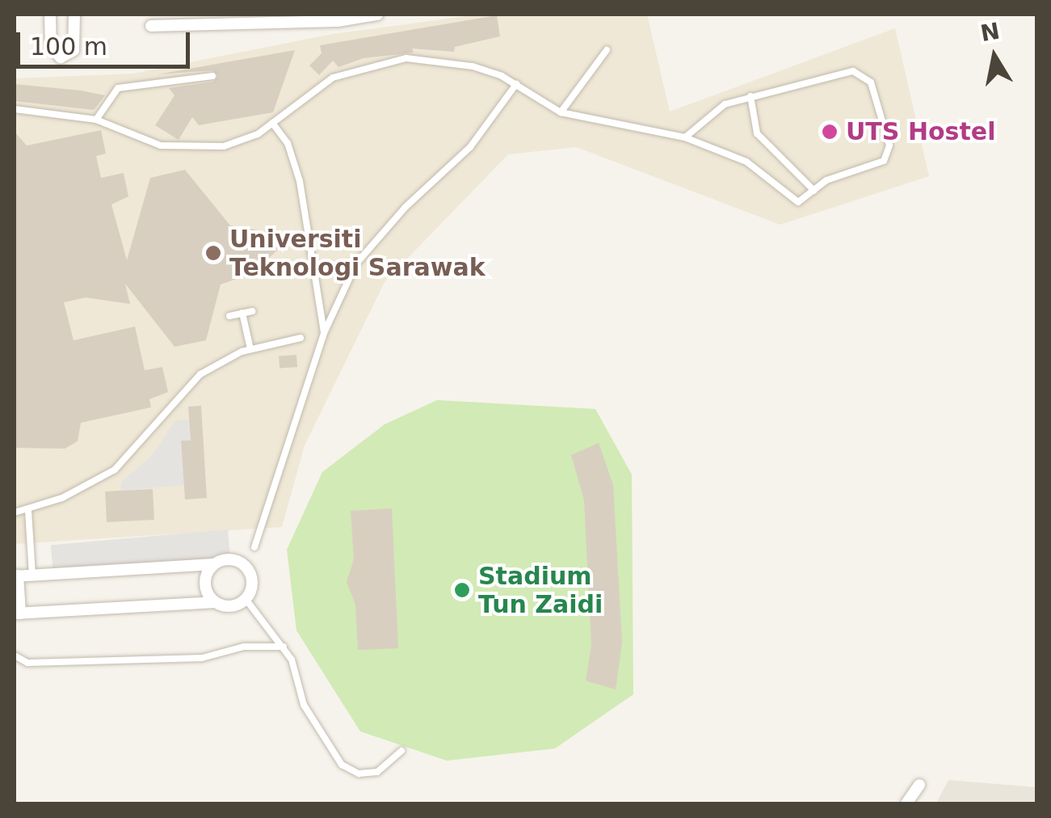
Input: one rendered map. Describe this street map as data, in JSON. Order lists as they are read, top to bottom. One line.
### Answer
{"places":["UTS Hostel","Universiti Teknologi Sarawak","Stadium Tun Zaidi"],"scale_bar":"100 m","north":"top"}
